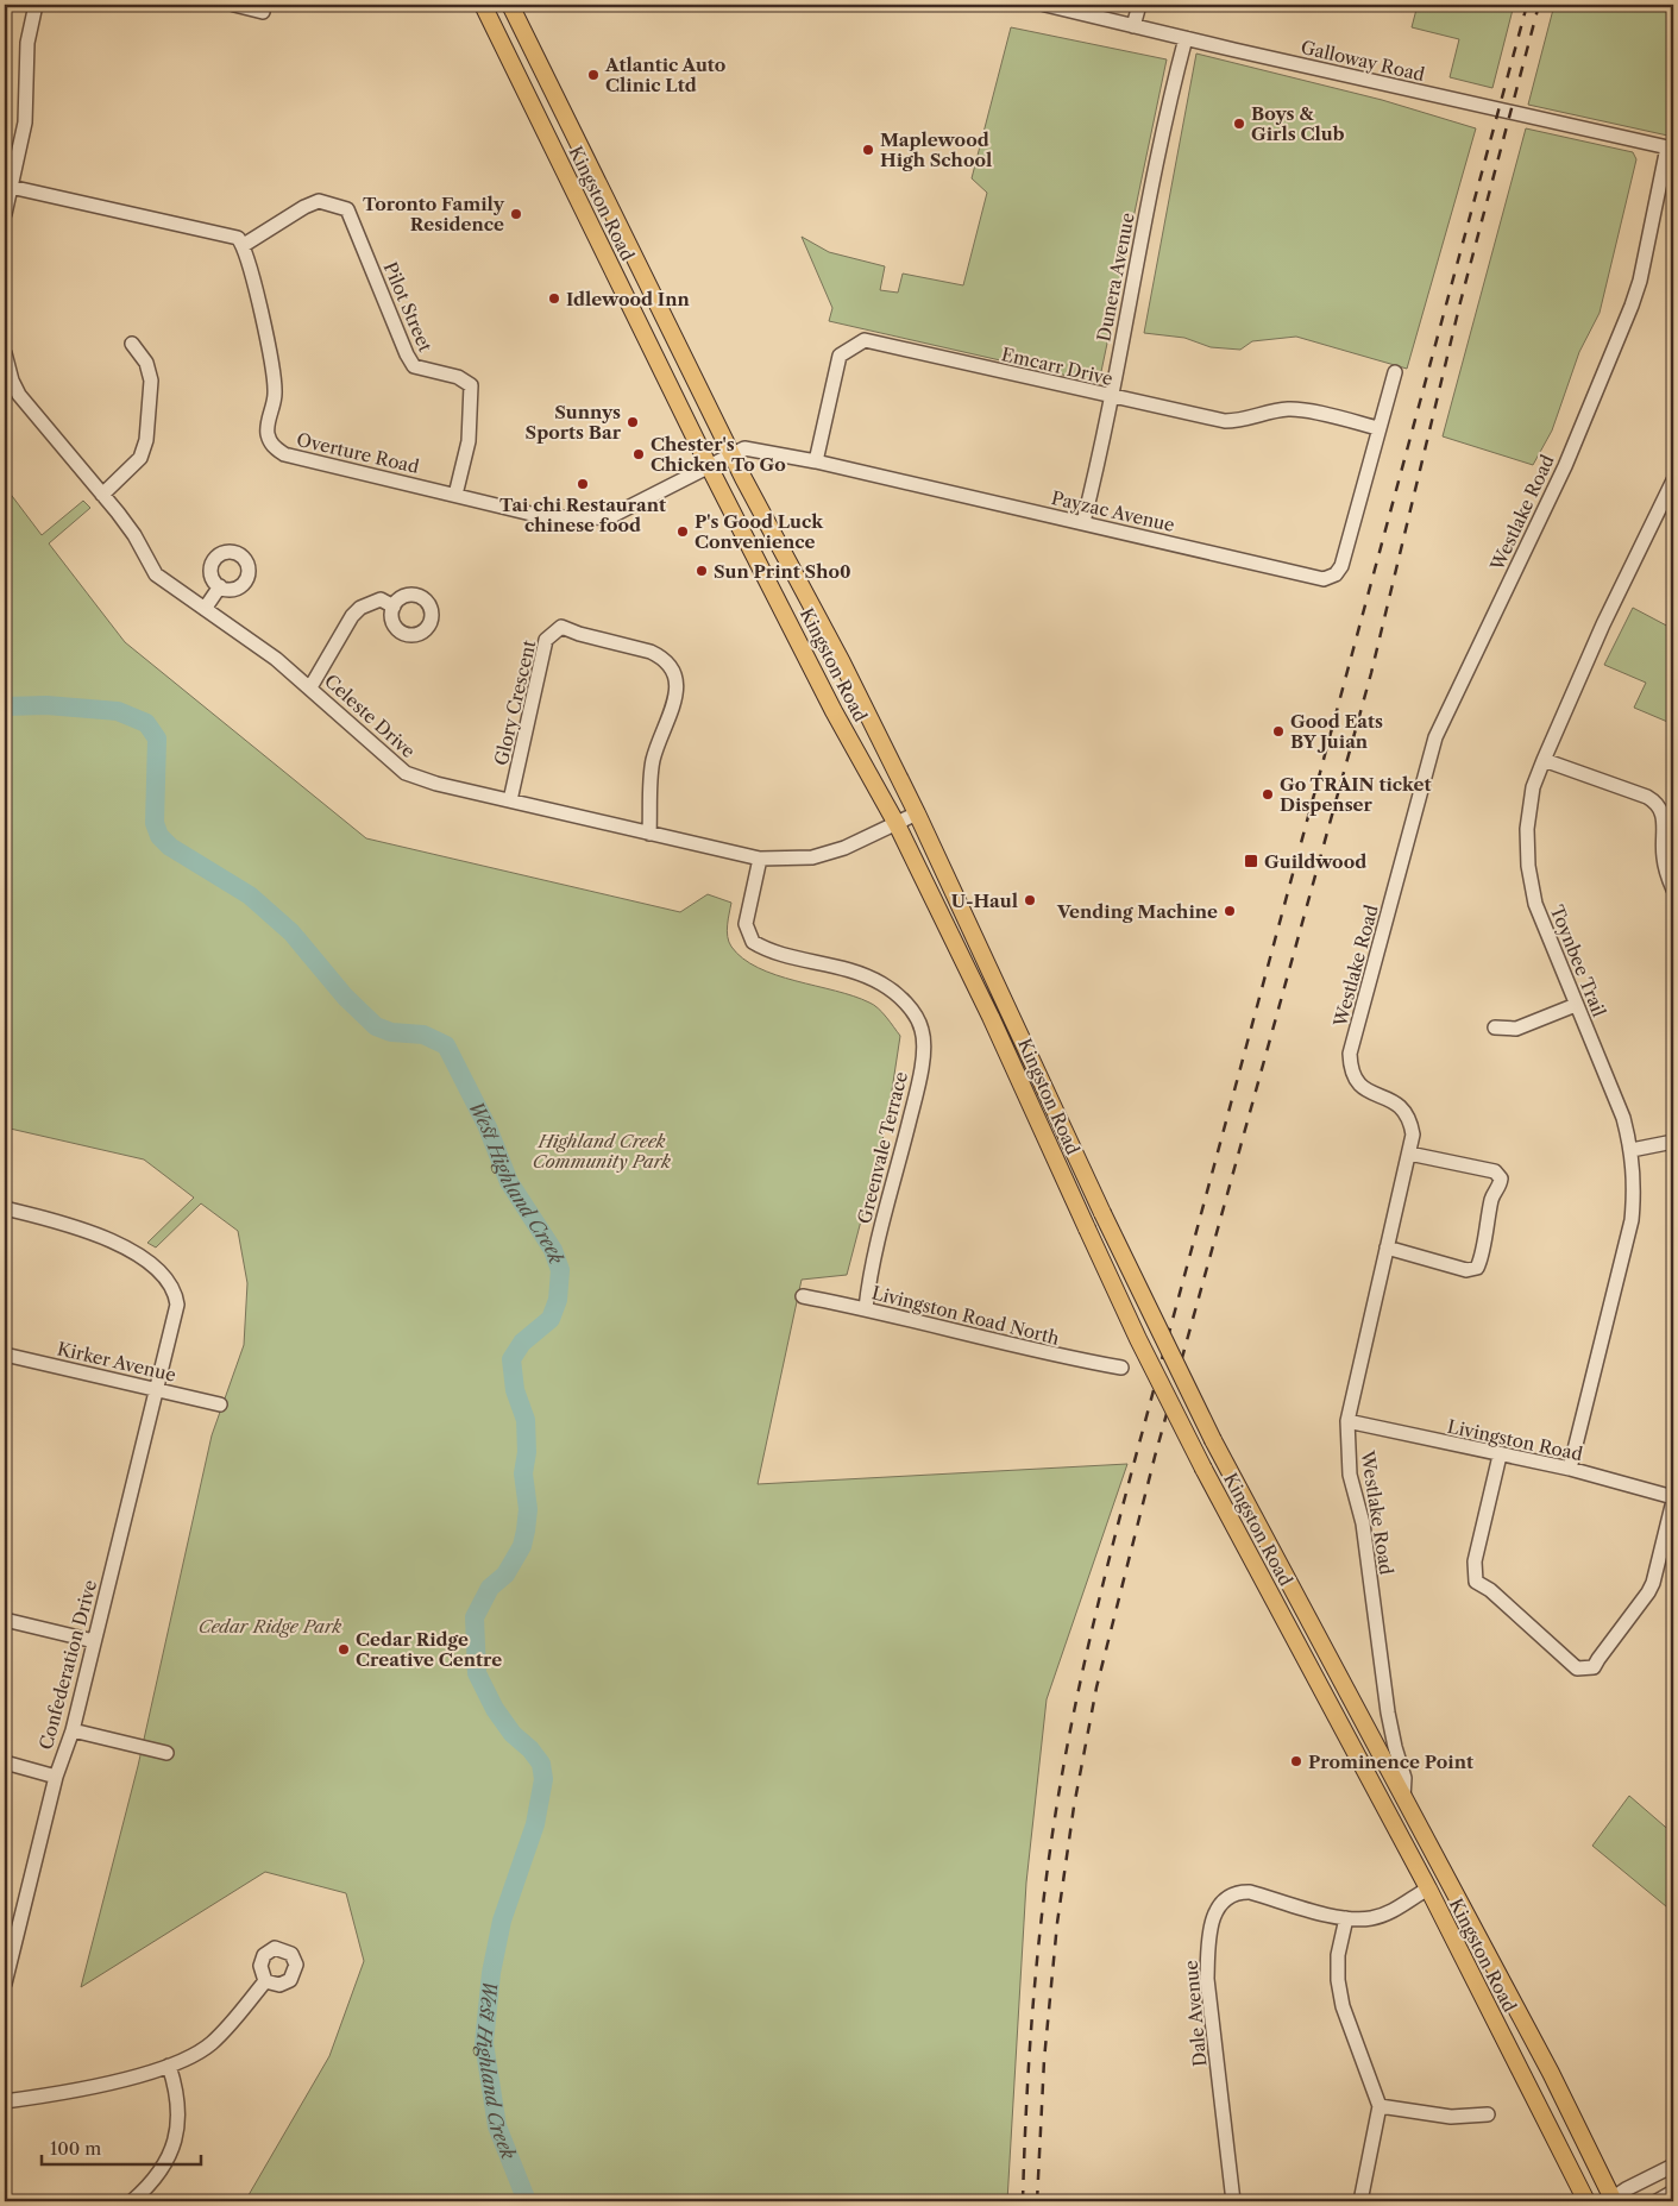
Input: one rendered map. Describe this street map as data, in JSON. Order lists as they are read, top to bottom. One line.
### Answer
{"streets":{"main road":["Kingston Road"],"street":["Galloway Road","Dunera Avenue","Pilot Street","Emcarr Drive","Overture Road","Payzac Avenue","Westlake Road","Glory Crescent","Celeste Drive","Toynbee Trail","Greenvale Terrace","Livingston Road North","Kirker Avenue","Livingston Road","Confederation Drive","Dale Avenue"]},"crossings":[["Galloway Road","Dunera Avenue"],["Galloway Road","Westlake Road"],["Kingston Road","Overture Road"],["Kingston Road","Payzac Avenue"],["Kingston Road","Westlake Road"],["Kingston Road","Celeste Drive"],["Kingston Road","Dale Avenue"],["Dunera Avenue","Emcarr Drive"],["Dunera Avenue","Payzac Avenue"],["Pilot Street","Overture Road"],["Emcarr Drive","Payzac Avenue"],["Overture Road","Payzac Avenue"],["Westlake Road","Livingston Road"],["Glory Crescent","Celeste Drive"],["Celeste Drive","Greenvale Terrace"],["Toynbee Trail","Livingston Road"],["Greenvale Terrace","Livingston Road North"],["Kirker Avenue","Confederation Drive"]],"water":["West Highland Creek"],"parks":["Highland Creek Community Park","Cedar Ridge Park"],"places":{"other":["Atlantic Auto Clinic Ltd","Boys & Girls Club","Maplewood High School","Toronto Family Residence","Idlewood Inn","Sunnys Sports Bar","Chester's Chicken To Go","Tai chi Restaurant chinese food","P's Good Luck Convenience","Sun Print Sho0","Good Eats BY Juian","Go TRAIN ticket Dispenser","U-Haul","Vending Machine","Cedar Ridge Creative Centre","Prominence Point"],"transit":["Guildwood"]},"scale_bar":"100 m"}
